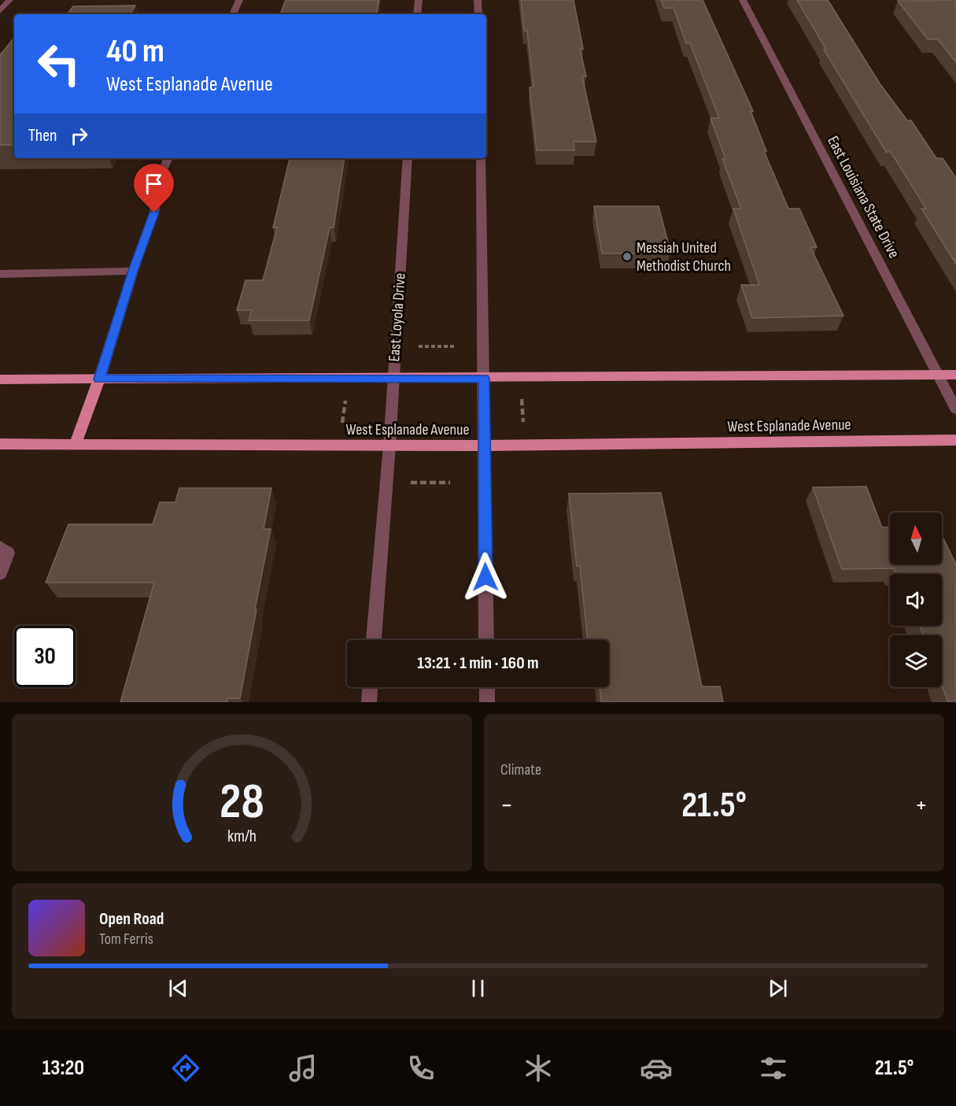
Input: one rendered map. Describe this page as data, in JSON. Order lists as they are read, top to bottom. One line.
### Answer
{"streets":{"main road":["West Esplanade Avenue"],"street":["East Louisiana State Drive","East Loyola Drive"]},"crossings":[["East Loyola Drive","West Esplanade Avenue"]],"places":["Messiah United Methodist Church"],"north":"top","page":{"turn":["40 m","West Esplanade Avenue"],"then":"Then","limit":"30","trip":"13:21 · 1 min · 160 m","tile":"Climate","heat":["−","21.5°","+"],"song":["Open Road","Tom Ferris"],"tabs":["13:20","21.5°"],"gauge":["28","km/h"]}}
